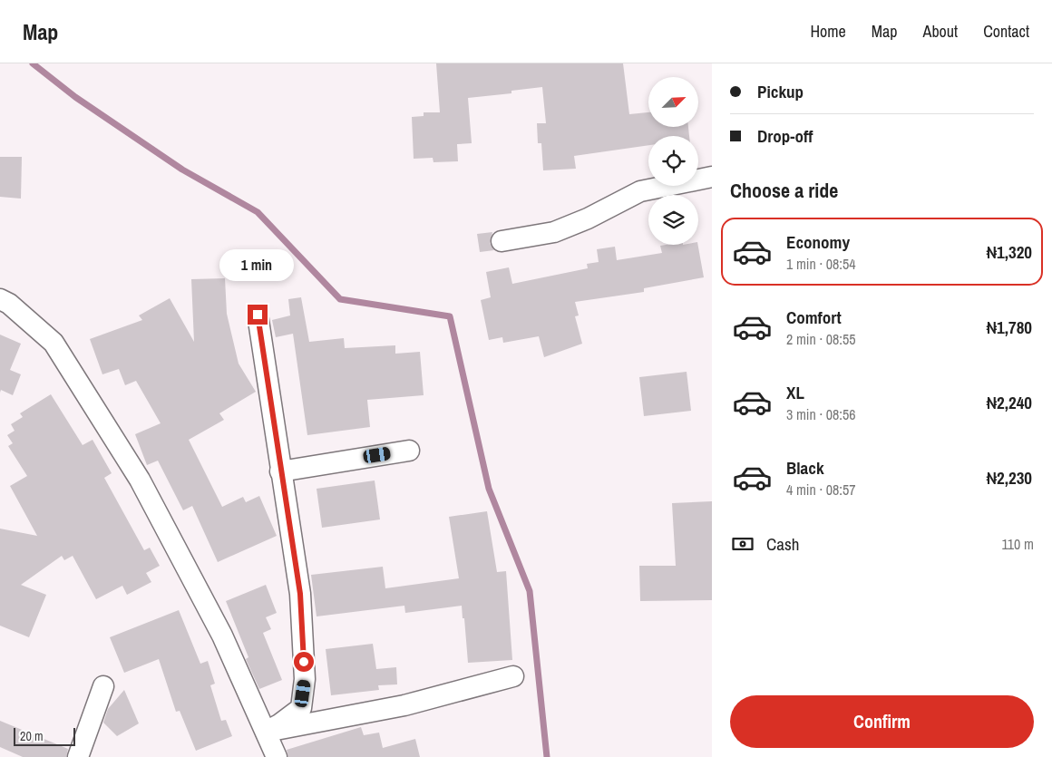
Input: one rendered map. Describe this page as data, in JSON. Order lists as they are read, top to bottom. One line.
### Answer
{"scale_bar":"20 m","north":"top right","page":{"header":"Map","nav":["Home","Map","About","Contact"],"banner":["Pickup","Drop-off"],"heading":"Choose a ride","list":[{"name":"Economy","note":"1 min · 08:54","value":"₦1,320"},{"name":"Comfort","note":"2 min · 08:55","value":"₦1,780"},{"name":"XL","note":"3 min · 08:56","value":"₦2,240"},{"name":"Black","note":"4 min · 08:57","value":"₦2,230"}],"bubble":"1 min","pay":["Cash","110 m"],"buttons":"Confirm","scale":"20 m"}}
